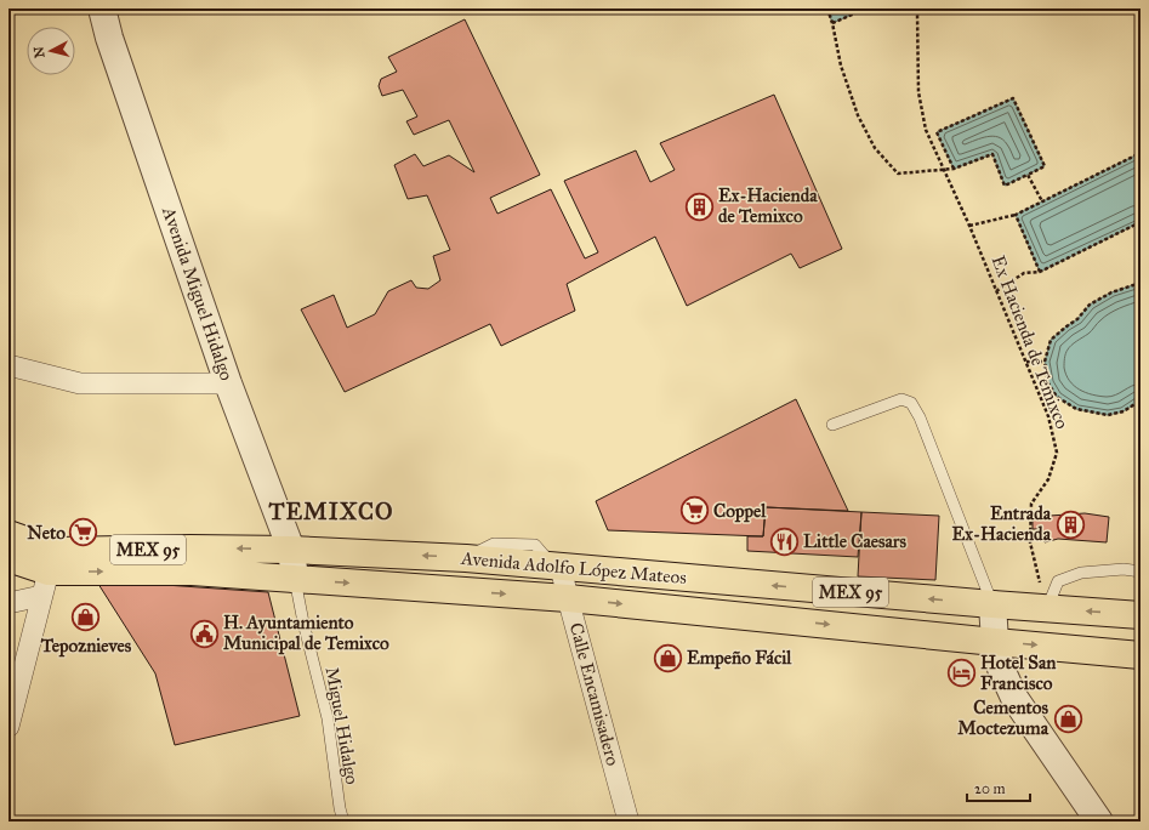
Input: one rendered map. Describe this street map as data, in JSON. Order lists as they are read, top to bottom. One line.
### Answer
{"streets":{"main road":["MEX 95","Avenida Adolfo López Mateos"],"street":["Avenida Miguel Hidalgo","Calle Encamisadero"],"lane":["Miguel Hidalgo"],"path":["Ex Hacienda de Temixco"]},"crossings":[["Avenida Miguel Hidalgo","Avenida Adolfo López Mateos"],["Avenida Miguel Hidalgo","Miguel Hidalgo"],["Ex Hacienda de Temixco","Avenida Adolfo López Mateos"],["Avenida Adolfo López Mateos","Calle Encamisadero"],["Avenida Adolfo López Mateos","Miguel Hidalgo"]],"districts":["TEMIXCO"],"places":{"building":["Ex-Hacienda de Temixco","Entrada Ex-Hacienda"],"supermarket":["Coppel","Neto"],"restaurant":["Little Caesars"],"shop":["Tepoznieves","Empeño Fácil","Cementos Moctezuma"],"public building":["H. Ayuntamiento Municipal de Temixco"],"hotel":["Hotel San Francisco"]},"scale_bar":"20 m","north":"left"}
